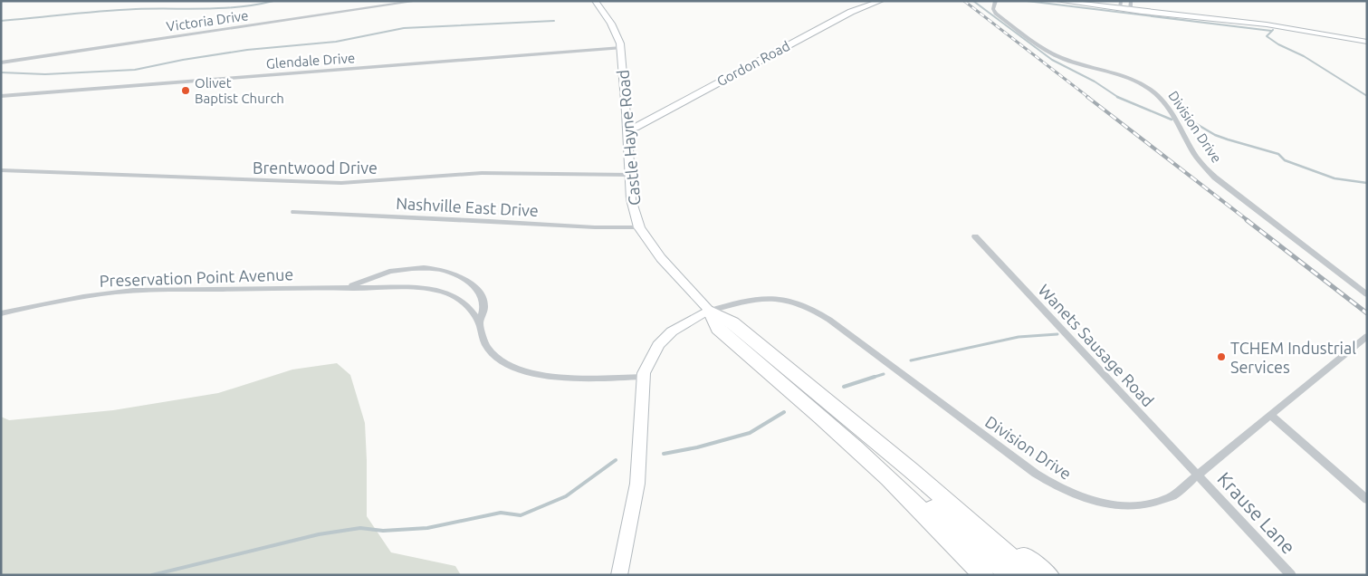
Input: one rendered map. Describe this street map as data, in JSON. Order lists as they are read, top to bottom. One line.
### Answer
{"streets":{"main road":["Gordon Road","Castle Hayne Road"],"street":["Victoria Drive","Glendale Drive","Division Drive","Brentwood Drive","Nashville East Drive","Preservation Point Avenue","Wanets Sausage Road","Krause Lane"]},"crossings":[["Glendale Drive","Castle Hayne Road"],["Gordon Road","Castle Hayne Road"],["Division Drive","Castle Hayne Road"],["Division Drive","Wanets Sausage Road"],["Division Drive","Krause Lane"],["Castle Hayne Road","Brentwood Drive"],["Castle Hayne Road","Nashville East Drive"],["Wanets Sausage Road","Krause Lane"]],"places":["Olivet Baptist Church","TCHEM Industrial Services"]}
